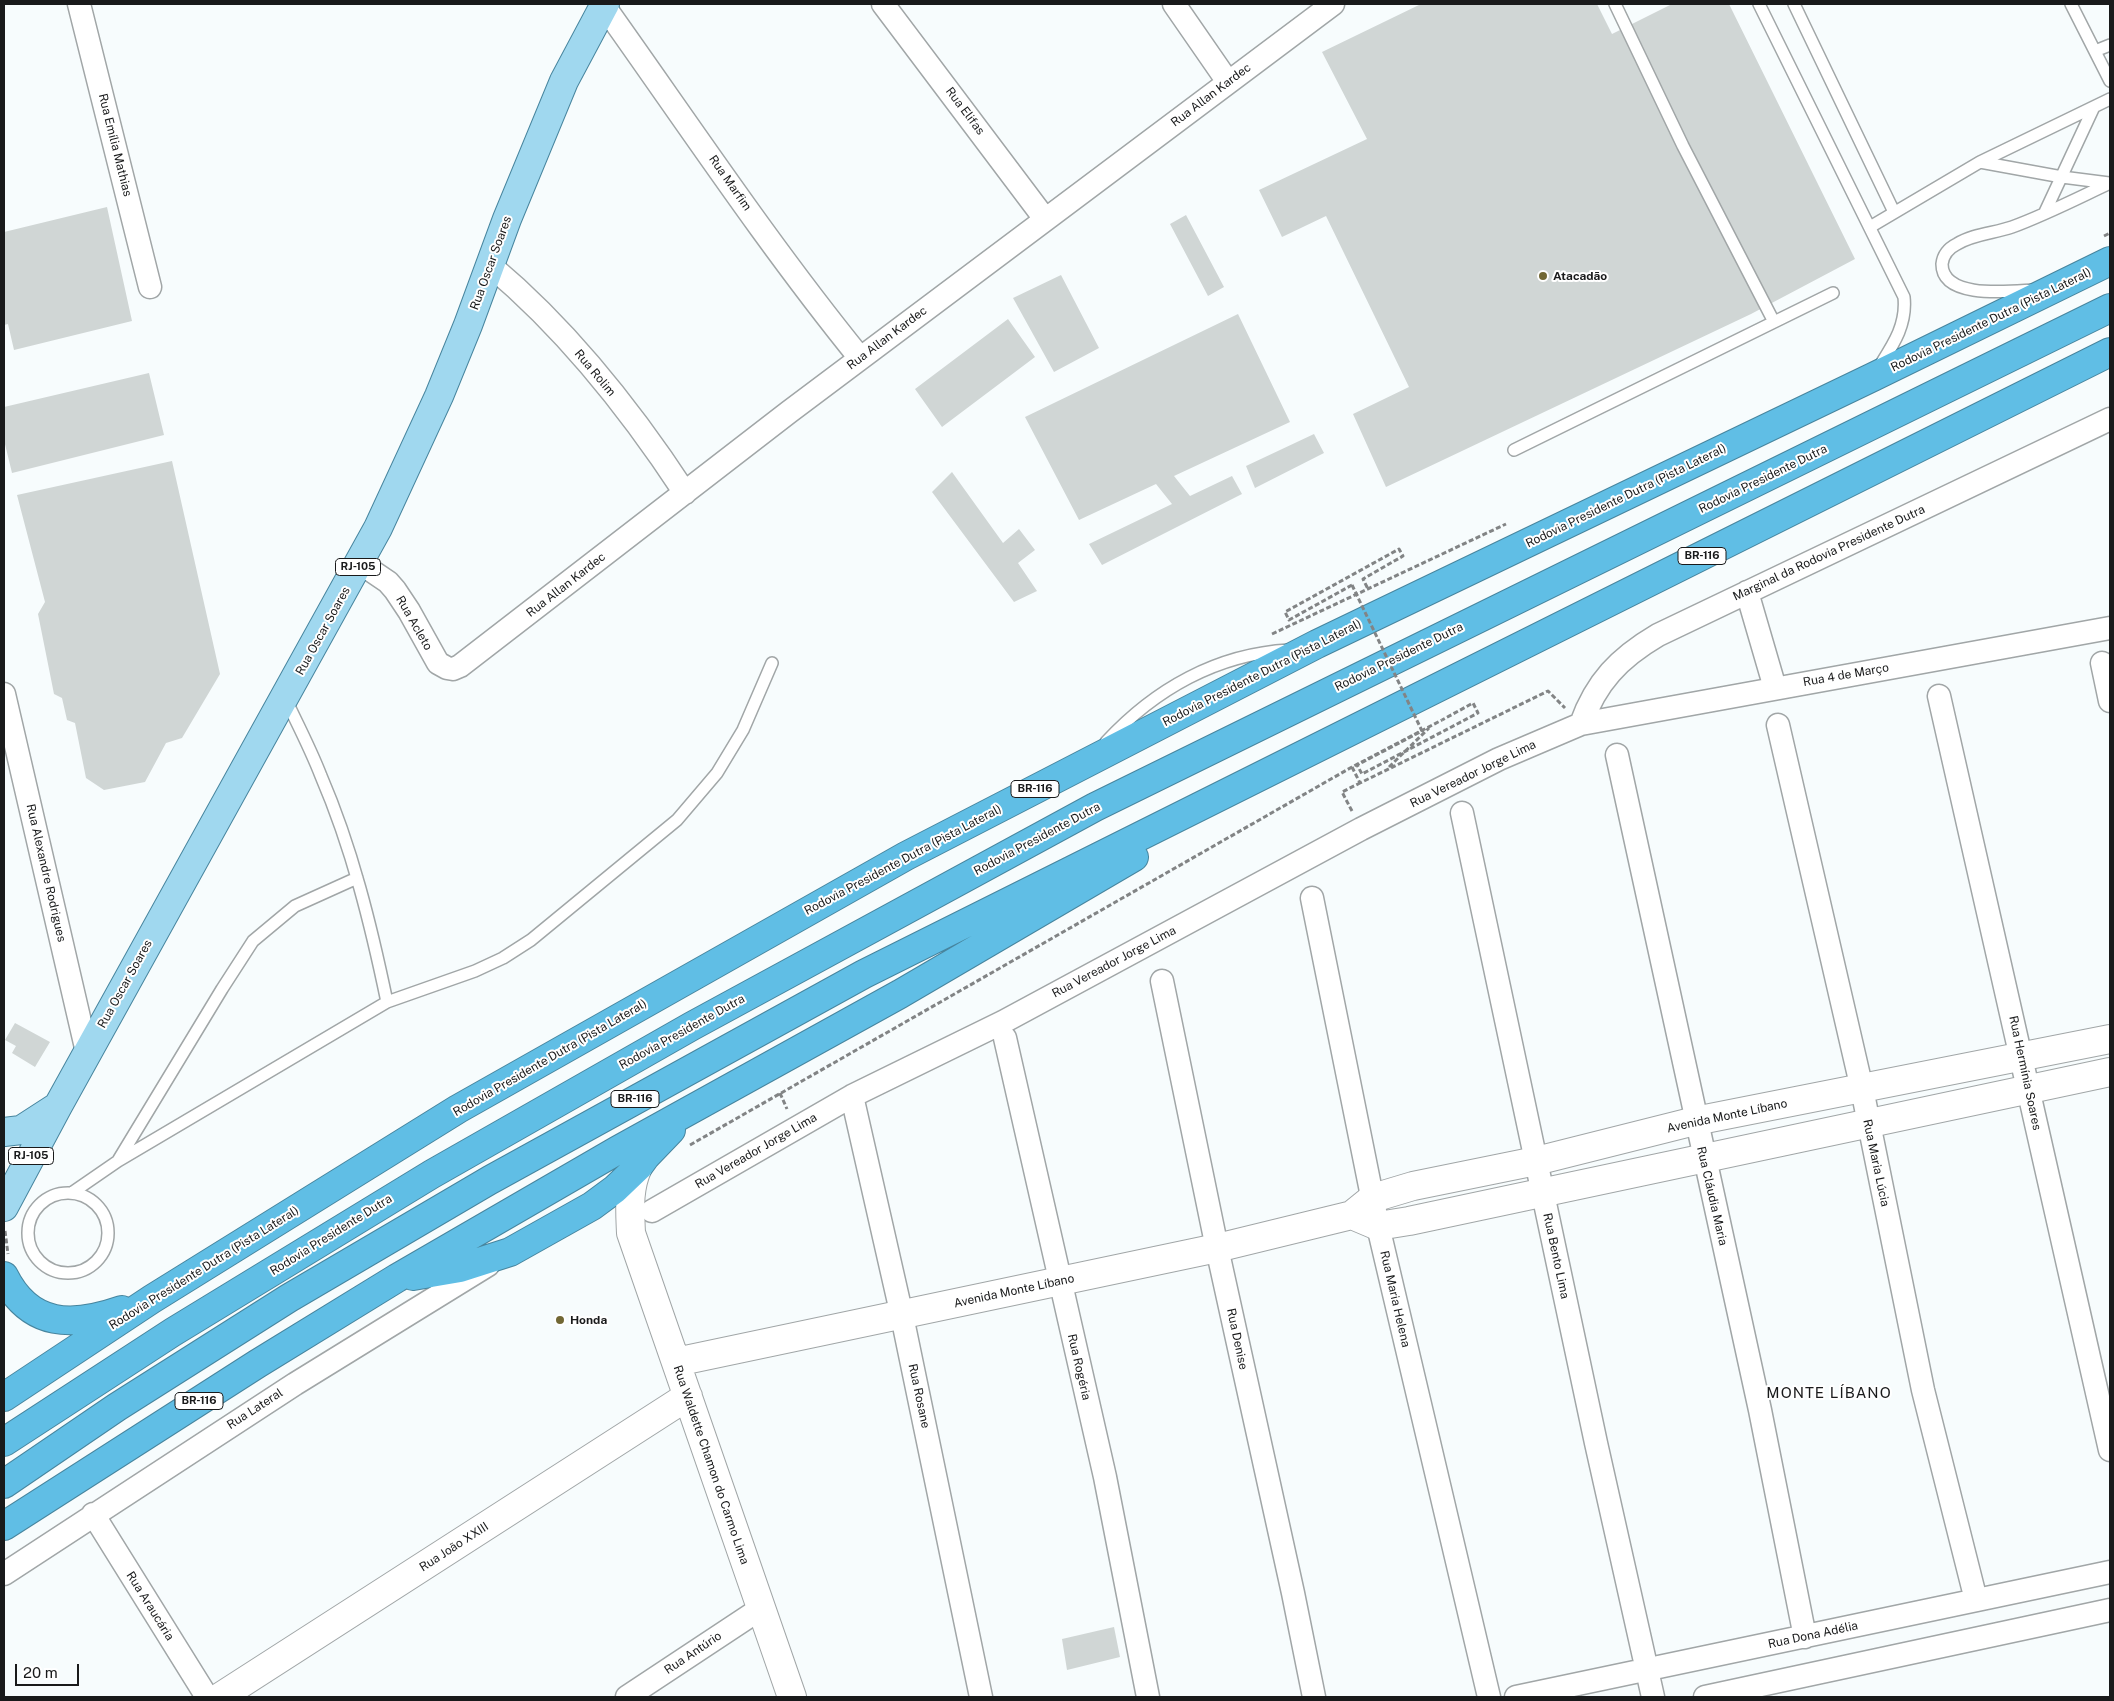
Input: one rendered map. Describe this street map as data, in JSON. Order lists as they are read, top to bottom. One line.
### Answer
{"streets":{"highway":["Rodovia Presidente Dutra (Pista Lateral)","Rodovia Presidente Dutra","BR-116"],"main road":["Rua Oscar Soares","RJ-105"],"street":["Rua Allan Kardec","Rua Elifas","Rua Emília Mathias","Rua Marfim","Rua Rolim","Marginal da Rodovia Presidente Dutra","Rua Acleto","Rua 4 de Março","Rua Vereador Jorge Lima","Rua Alexandre Rodrigues","Rua Hermínia Soares","Avenida Monte Líbano","Rua Maria Lúcia","Rua Cláudia Maria","Rua Bento Lima","Rua Maria Helena","Rua Denise","Rua Rogéria","Rua Rosane","Rua Lateral","Rua Waldette Chamon do Carmo Lima","Rua João XXIII","Rua Araucária","Rua Dona Adélia","Rua Antúrio"]},"crossings":[["Rua Allan Kardec","Rua Elifas"],["Rua Allan Kardec","Rua Marfim"],["Rua Allan Kardec","Rua Rolim"],["Rua Allan Kardec","Rua Acleto"],["Rua Marfim","Rua Oscar Soares"],["Rua Oscar Soares","Rua Rolim"],["Rua Oscar Soares","RJ-105"],["Rua Oscar Soares","Rua Acleto"],["Rua Oscar Soares","Rua Alexandre Rodrigues"],["Marginal da Rodovia Presidente Dutra","Rua 4 de Março"],["Marginal da Rodovia Presidente Dutra","Rua Vereador Jorge Lima"],["Rua 4 de Março","Rua Vereador Jorge Lima"],["Rua Vereador Jorge Lima","Rua Rosane"],["Rua Hermínia Soares","Avenida Monte Líbano"],["Avenida Monte Líbano","Rua Maria Lúcia"],["Avenida Monte Líbano","Rua Cláudia Maria"],["Avenida Monte Líbano","Rua Bento Lima"],["Avenida Monte Líbano","Rua Maria Helena"],["Avenida Monte Líbano","Rua Denise"],["Avenida Monte Líbano","Rua Rogéria"],["Avenida Monte Líbano","Rua Rosane"],["Avenida Monte Líbano","Rua Waldette Chamon do Carmo Lima"],["Rua Maria Lúcia","Rua Dona Adélia"],["Rua Cláudia Maria","Rua Dona Adélia"],["Rua Bento Lima","Rua Dona Adélia"],["Rua Lateral","Rua Araucária"],["Rua Waldette Chamon do Carmo Lima","Rua João XXIII"],["Rua Waldette Chamon do Carmo Lima","Rua Antúrio"]],"districts":["MONTE LÍBANO"],"places":["Atacadão","Honda"],"scale_bar":"20 m"}
